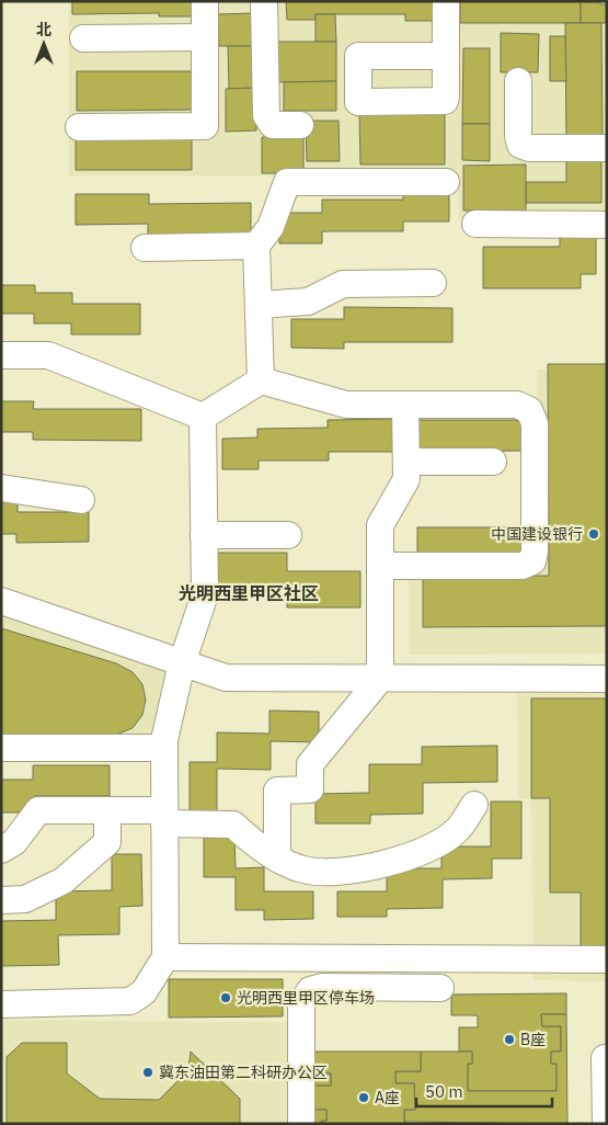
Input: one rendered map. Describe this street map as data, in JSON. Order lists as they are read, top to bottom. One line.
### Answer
{"districts":["光明西里甲区社区"],"places":["中国建设银行","光明西里甲区停车场","B座","冀东油田第二科研办公区","A座"],"scale_bar":"50 m","north":"top"}
